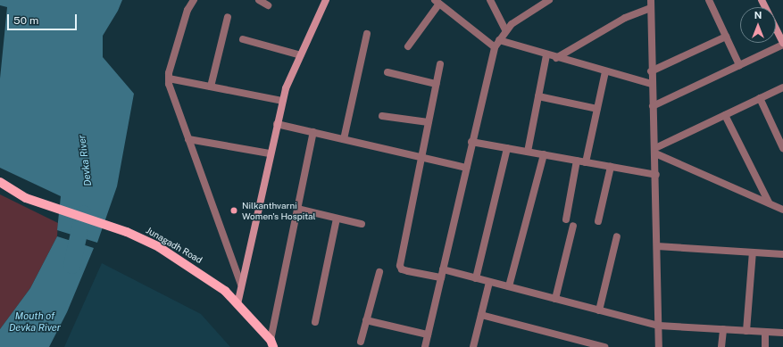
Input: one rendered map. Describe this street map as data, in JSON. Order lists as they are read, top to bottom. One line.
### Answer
{"streets":{"main road":["Junagadh Road"]},"water":["Devka River","Mouth of Devka River"],"places":["Nilkanthvarni Women's Hospital"],"scale_bar":"50 m","north":"top"}
